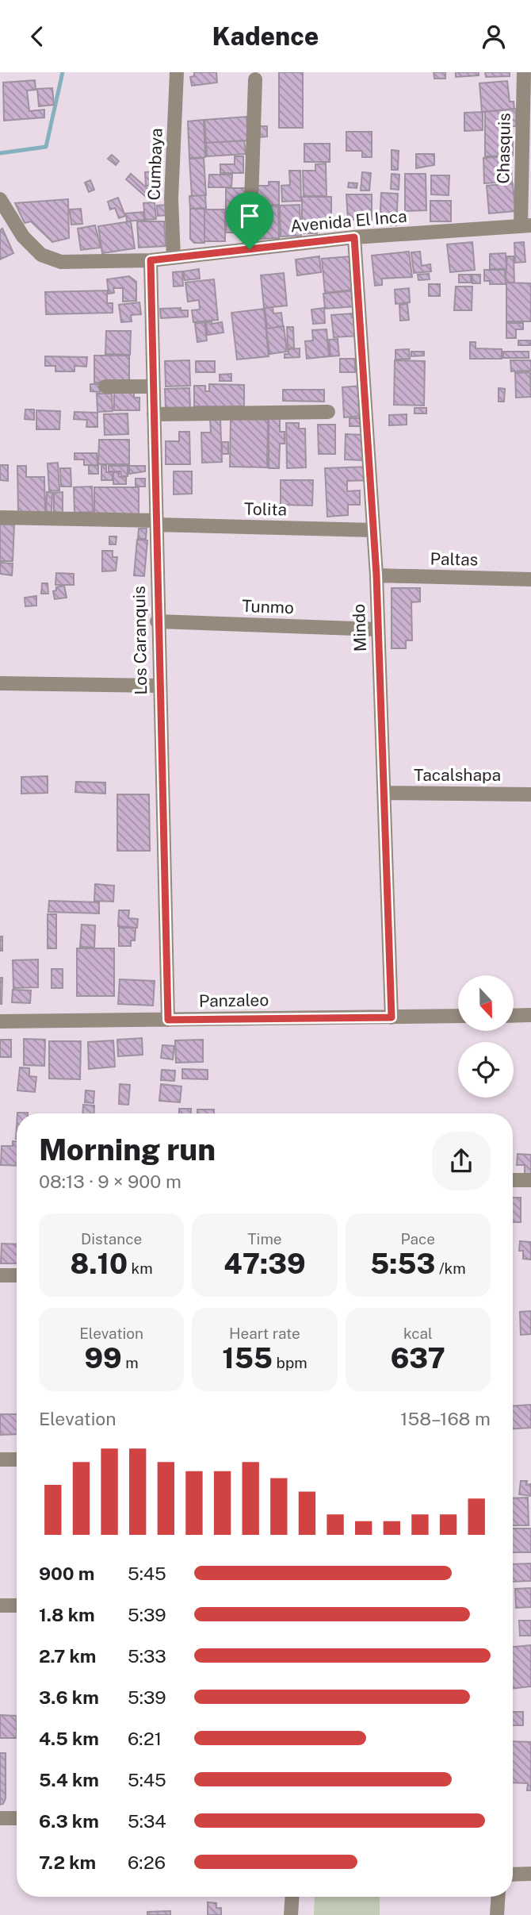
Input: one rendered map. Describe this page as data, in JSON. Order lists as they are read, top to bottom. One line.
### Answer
{"streets":{"street":["Chasquis","Cumbaya","Avenida El Inca","Tolita","Paltas","Tunmo","Mindo","Los Caranquis","Tacalshapa","Panzaleo"]},"crossings":[["Chasquis","Avenida El Inca"],["Cumbaya","Avenida El Inca"],["Avenida El Inca","Mindo"],["Avenida El Inca","Los Caranquis"],["Tolita","Mindo"],["Tolita","Los Caranquis"],["Paltas","Mindo"],["Tunmo","Mindo"],["Tunmo","Los Caranquis"],["Mindo","Tacalshapa"],["Mindo","Panzaleo"],["Los Caranquis","Panzaleo"]],"north":"bottom","page":{"header":"Kadence","heading":["Morning run","08:13 · 9 × 900 m"],"stats":[["Distance","8.10 km"],["Time","47:39"],["Pace","5:53 /km"],["Elevation","99 m"],["Heart rate","155 bpm"],["kcal","637"]],"chart":["Elevation","158–168 m"],"list":[{"name":"900 m","note":"5:45"},{"name":"1.8 km","note":"5:39"},{"name":"2.7 km","note":"5:33"},{"name":"3.6 km","note":"5:39"},{"name":"4.5 km","note":"6:21"},{"name":"5.4 km","note":"5:45"},{"name":"6.3 km","note":"5:34"},{"name":"7.2 km","note":"6:26"}]}}
